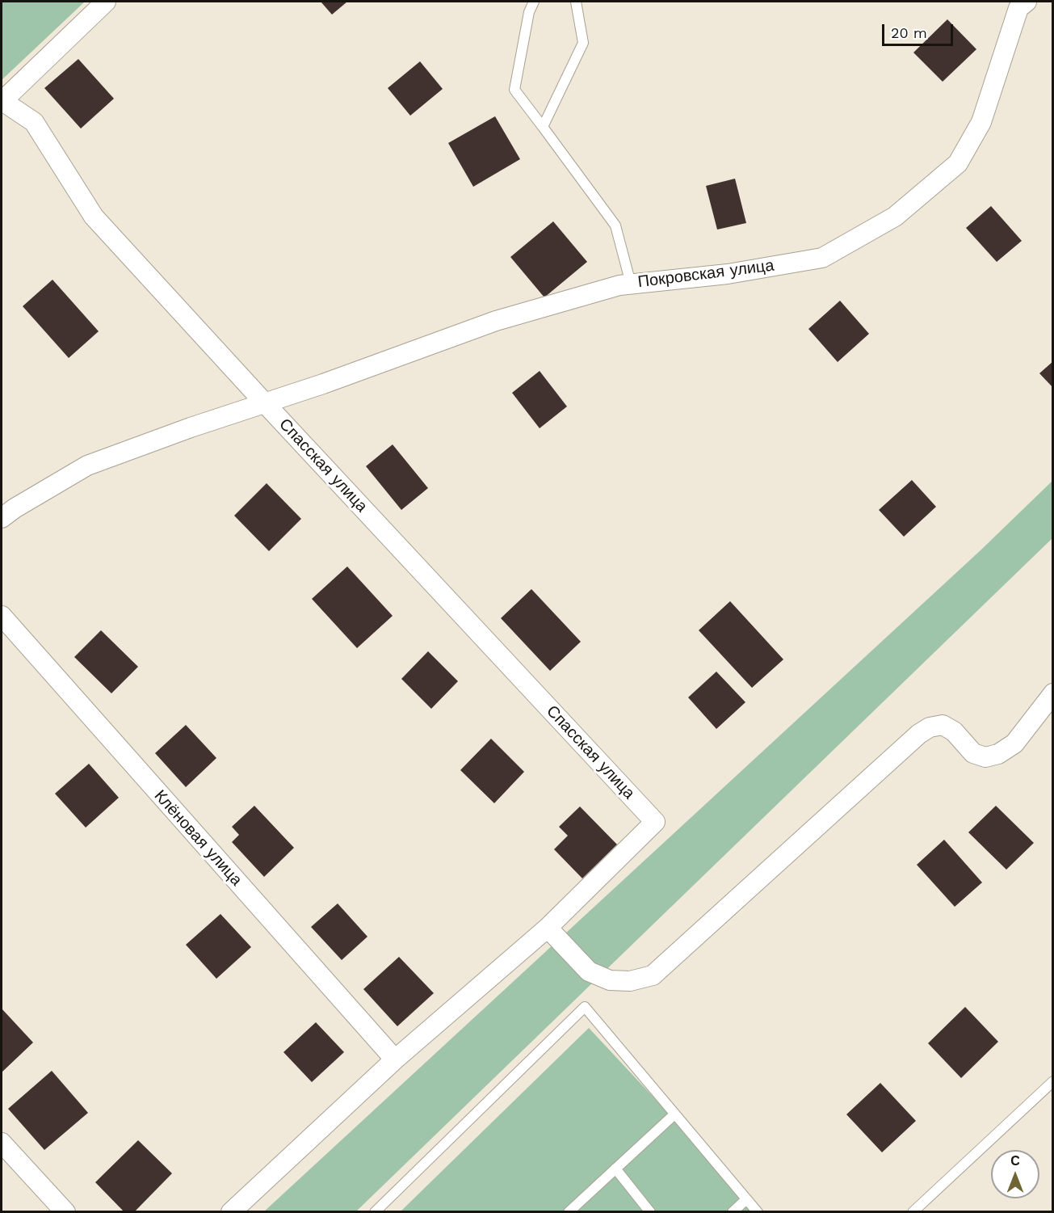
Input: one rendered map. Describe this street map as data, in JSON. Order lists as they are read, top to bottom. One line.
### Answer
{"streets":{"street":["Покровская улица","Спасская улица","Клёновая улица"]},"crossings":[["Покровская улица","Спасская улица"]],"scale_bar":"20 m","north":"top"}
